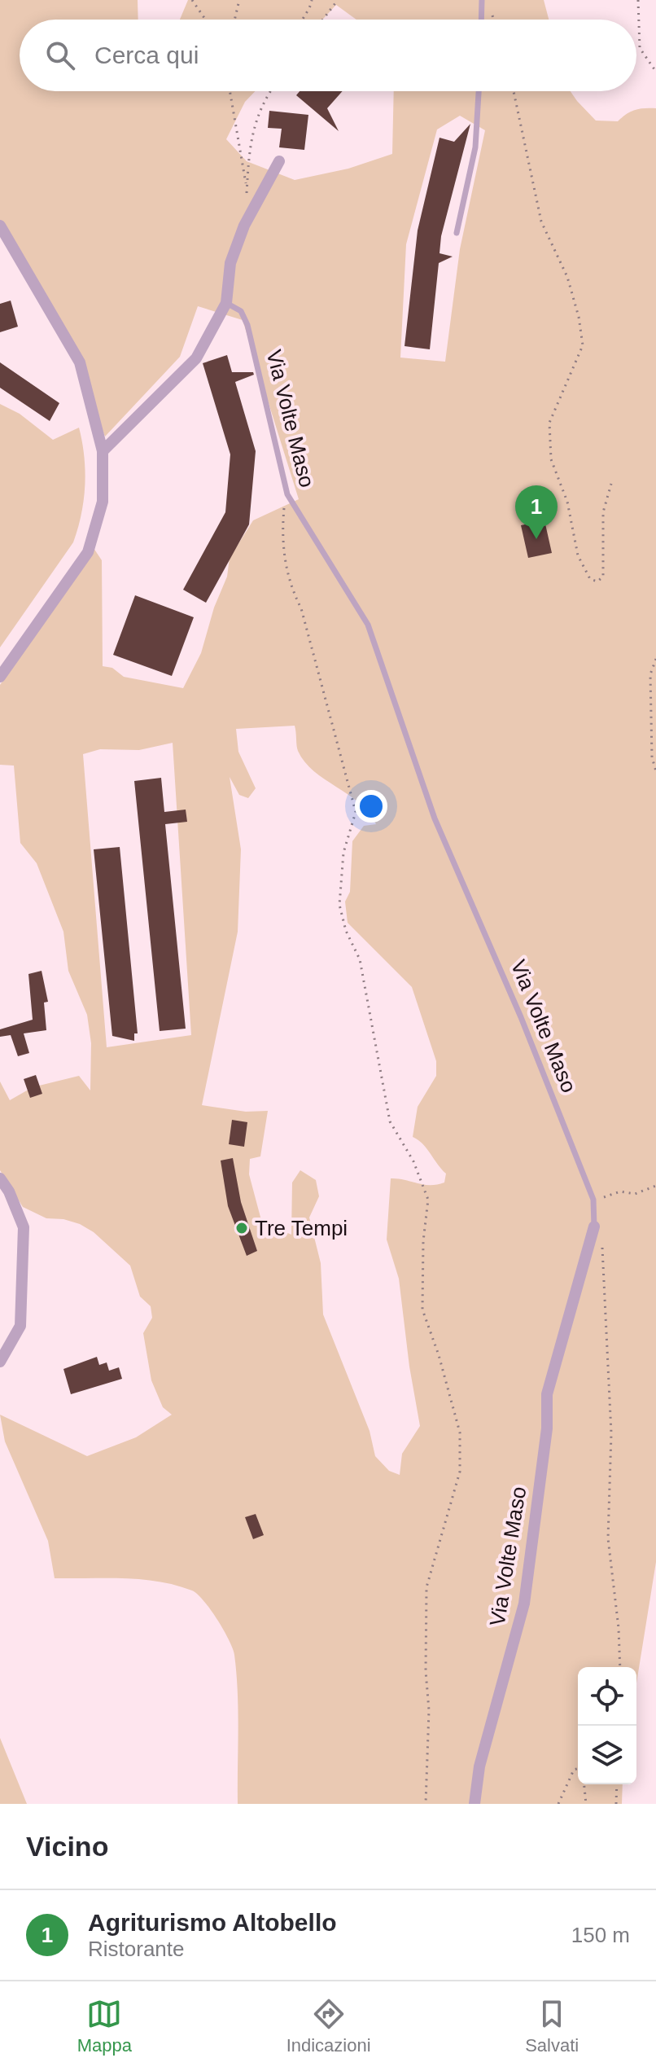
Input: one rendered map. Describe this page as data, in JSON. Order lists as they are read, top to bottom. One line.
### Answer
{"streets":{"street":["Via Volte Maso"]},"places":["Tre Tempi"],"page":{"search":"Cerca qui","pins":"1","heading":"Vicino","list":[{"mark":"1","name":"Agriturismo Altobello","note":"Ristorante","value":"150 m"}],"nav":["Mappa","Indicazioni","Salvati"]}}
